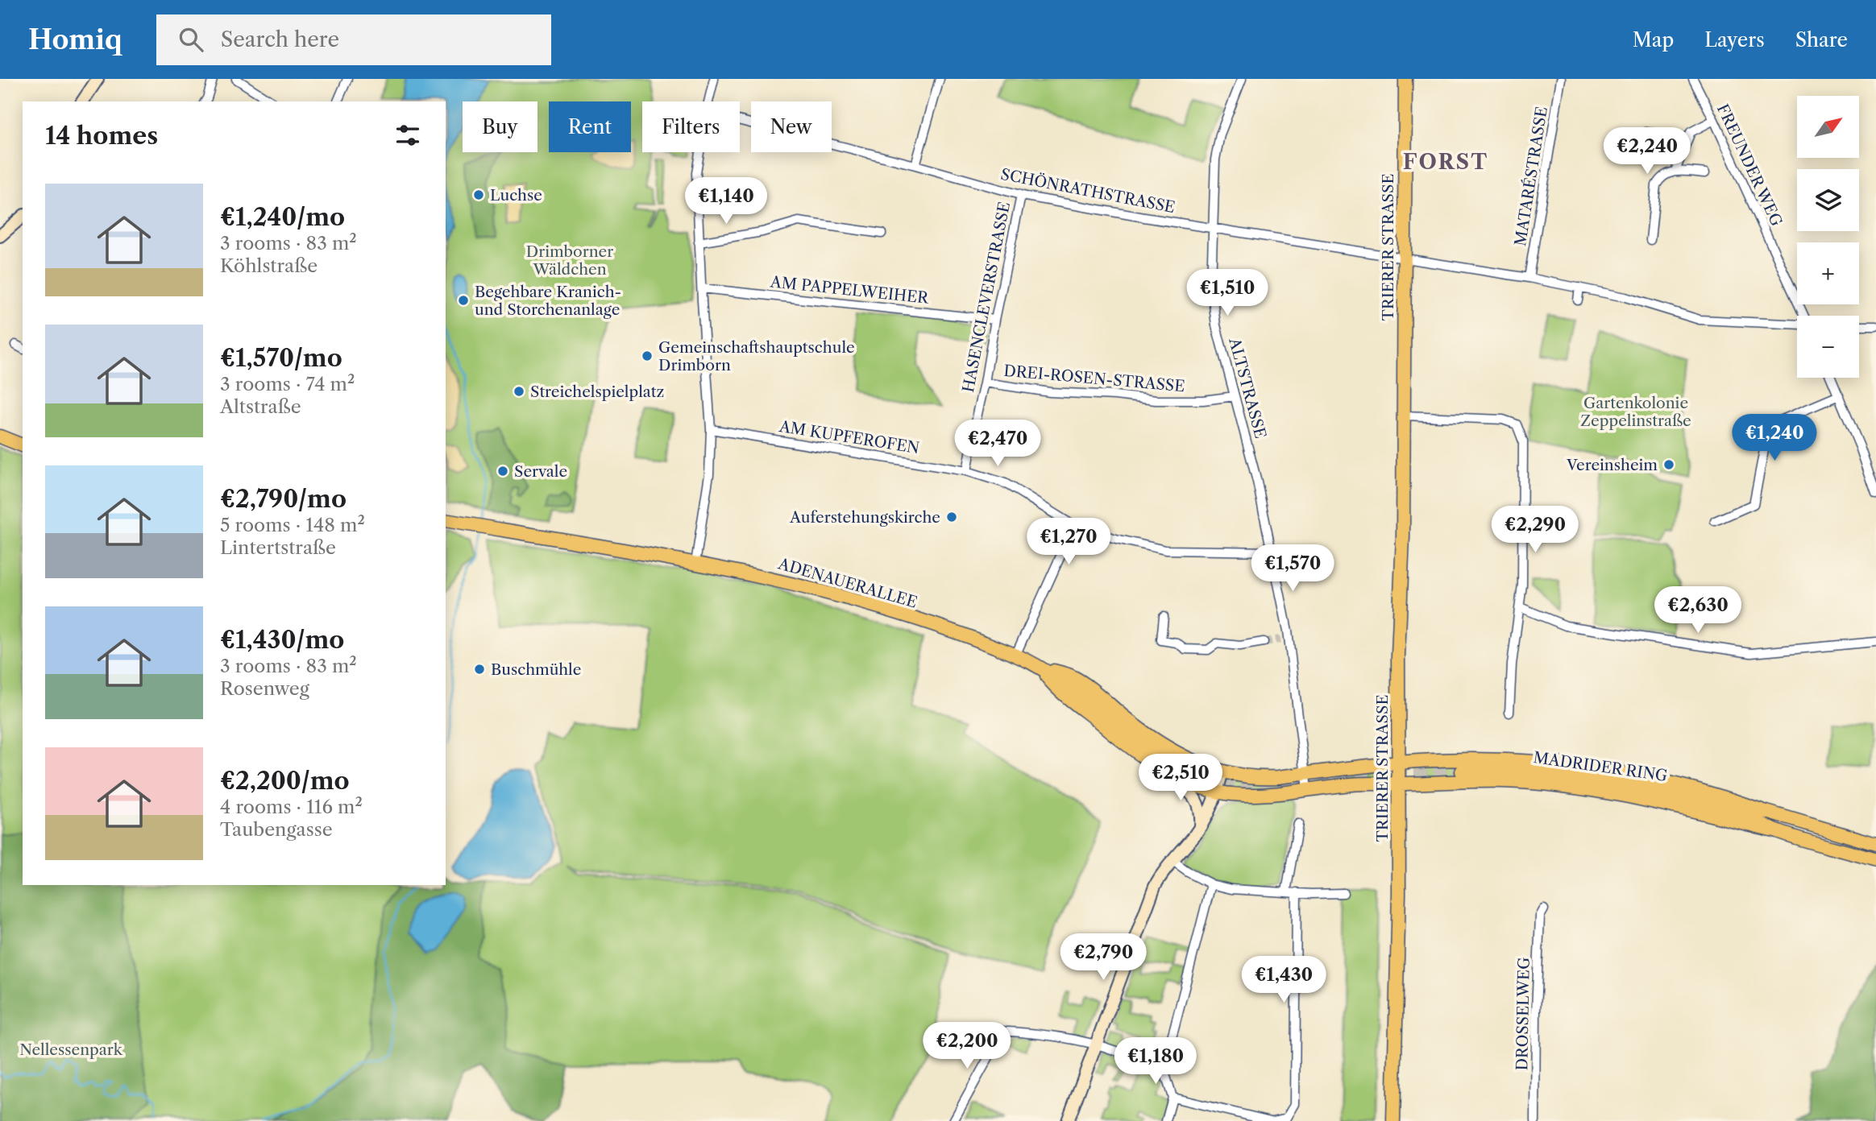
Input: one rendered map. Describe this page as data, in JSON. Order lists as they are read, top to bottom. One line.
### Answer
{"streets":{"main road":["TRIERER STRASSE","ADENAUERALLEE","MADRIDER RING"],"street":["FREUNDER WEG","MATARÉSTRASSE","SCHÖNRATHSTRASSE","AM PAPPELWEIHER","HASENCLEVERSTRASSE","DREI-ROSEN-STRASSE","ALTSTRASSE","AM KUPFEROFEN","DROSSELWEG"]},"crossings":[["MATARÉSTRASSE","SCHÖNRATHSTRASSE"],["SCHÖNRATHSTRASSE","TRIERER STRASSE"],["SCHÖNRATHSTRASSE","HASENCLEVERSTRASSE"],["SCHÖNRATHSTRASSE","ALTSTRASSE"],["AM PAPPELWEIHER","HASENCLEVERSTRASSE"],["HASENCLEVERSTRASSE","DREI-ROSEN-STRASSE"],["HASENCLEVERSTRASSE","AM KUPFEROFEN"],["DREI-ROSEN-STRASSE","ALTSTRASSE"],["ALTSTRASSE","AM KUPFEROFEN"]],"districts":["FORST"],"parks":["Drimborner Wäldchen","Gartenkolonie Zeppelinstraße","Nellessenpark"],"places":["Luchse","Begehbare Kranich- und Storchenanlage","Gemeinschaftshauptschule Drimborn","Streichelspielplatz","Vereinsheim","Servale","Auferstehungskirche","Buschmühle"],"north":"top right","page":{"header":"Homiq","search":"Search here","nav":["Map","Layers","Share"],"map_buttons":["+","−"],"chip":["Buy","Rent","Filters","New"],"heading":"14 homes","price":["€2,240","€1,140","€1,510","€1,240","€2,470","€2,290","€1,270","€1,570","€2,630","€2,510","€2,790","€1,430","€2,200","€1,180"],"list":[{"name":"€1,240/mo","note":"3 rooms · 83 m² · Köhlstraße"},{"name":"€1,570/mo","note":"3 rooms · 74 m² · Altstraße"},{"name":"€2,790/mo","note":"5 rooms · 148 m² · Lintertstraße"},{"name":"€1,430/mo","note":"3 rooms · 83 m² · Rosenweg"},{"name":"€2,200/mo","note":"4 rooms · 116 m² · Taubengasse"}]}}
